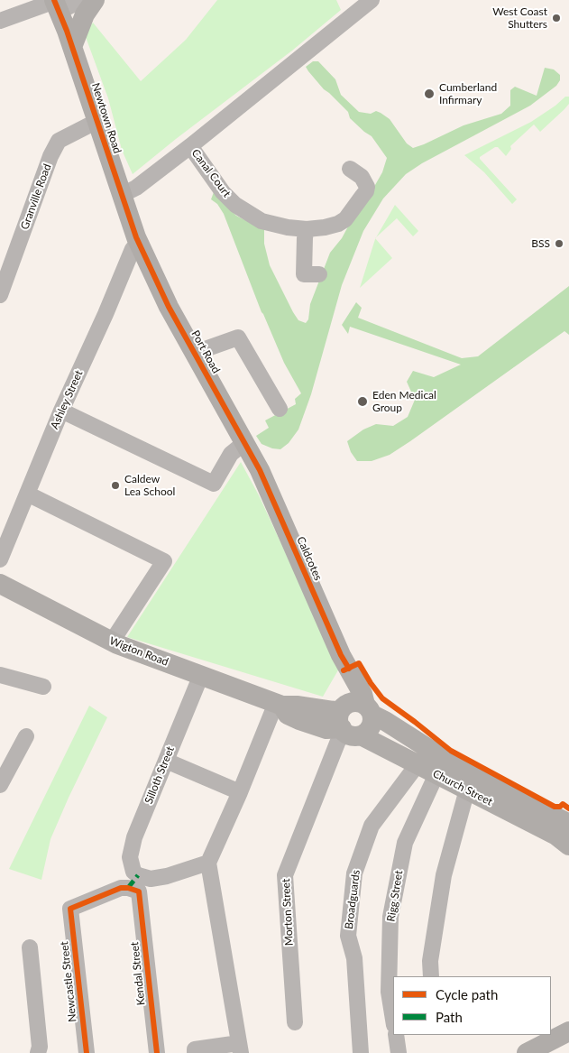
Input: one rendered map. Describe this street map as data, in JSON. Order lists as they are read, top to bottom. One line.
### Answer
{"streets":{"main road":["Newtown Road","Port Road","Caldcotes","Wigton Road","Church Street"],"street":["Canal Court","Granville Road","Ashley Street","Silloth Street","Rigg Street","Broadguards","Morton Street","Kendal Street","Newcastle Street"]},"crossings":[["Newtown Road","Granville Road"],["Newtown Road","Port Road"],["Newtown Road","Ashley Street"],["Port Road","Ashley Street"],["Port Road","Caldcotes"],["Caldcotes","Wigton Road"],["Caldcotes","Church Street"],["Caldcotes","Morton Street"],["Wigton Road","Silloth Street"],["Wigton Road","Church Street"],["Wigton Road","Morton Street"],["Silloth Street","Kendal Street"],["Silloth Street","Newcastle Street"],["Church Street","Rigg Street"],["Church Street","Broadguards"],["Church Street","Morton Street"],["Kendal Street","Newcastle Street"]],"places":["West Coast Shutters","Cumberland Infirmary","BSS","Eden Medical Group","Caldew Lea School"],"legend":["Cycle path","Path"]}
